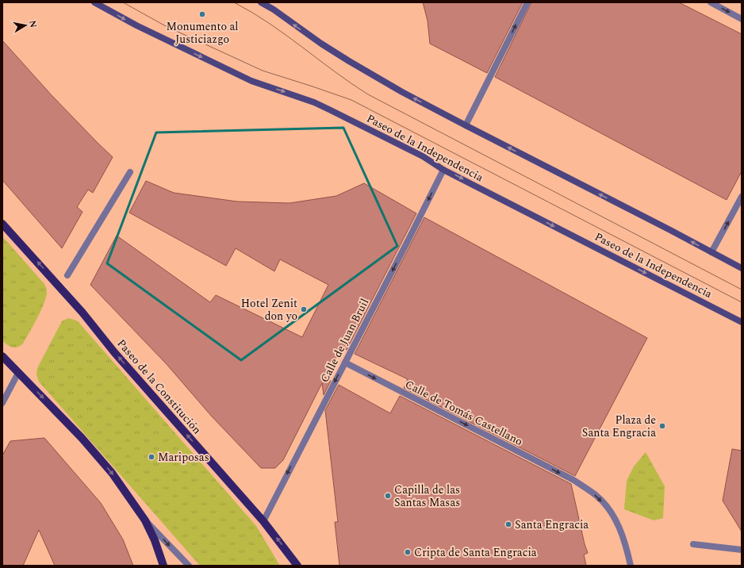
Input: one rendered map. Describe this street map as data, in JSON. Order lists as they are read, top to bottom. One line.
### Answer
{"streets":{"main road":["Paseo de la Constitución"],"street":["Paseo de la Independencia","Calle de Juan Bruil","Calle de Tomás Castellano"]},"crossings":[["Paseo de la Independencia","Calle de Juan Bruil"],["Calle de Juan Bruil","Paseo de la Constitución"],["Calle de Juan Bruil","Calle de Tomás Castellano"]],"one_way":["Calle de Juan Bruil","Paseo de la Constitución","Calle de Tomás Castellano"],"places":["Monumento al Justiciazgo","Hotel Zenit don yo","Plaza de Santa Engracia","Mariposas","Capilla de las Santas Masas","Santa Engracia","Cripta de Santa Engracia"],"north":"right"}
